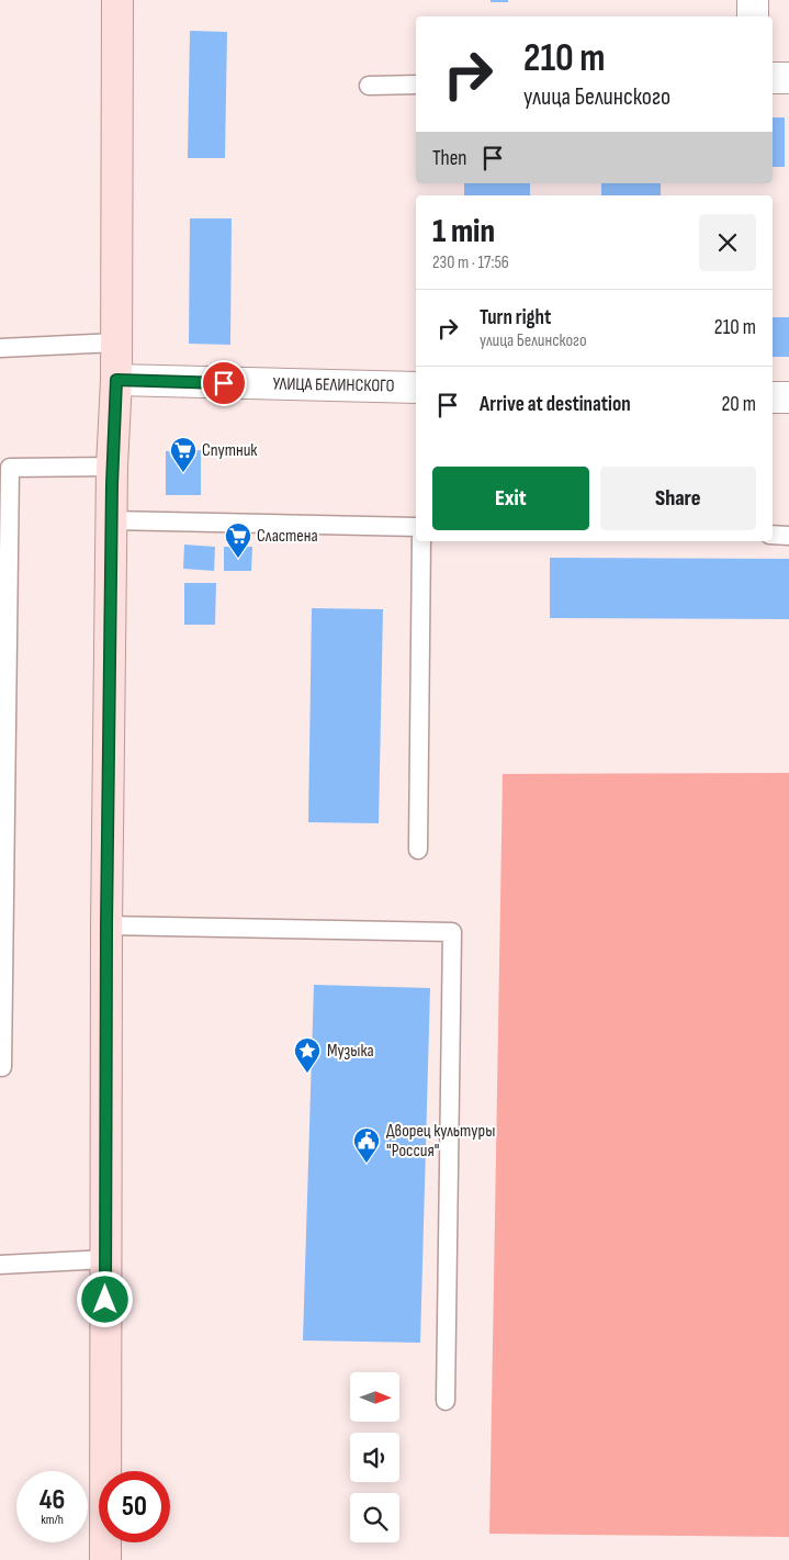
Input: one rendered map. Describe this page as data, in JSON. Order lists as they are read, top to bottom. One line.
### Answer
{"streets":{"street":["УЛИЦА БЕЛИНСКОГО"]},"places":{"supermarket":["Спутник","Сластена"],"place":["Музыка"],"public building":["Дворец культуры \"Россия\""]},"north":"right","page":{"turn":["210 m","улица Белинского"],"then":"Then","heading":["1 min","230 m · 17:56"],"list":[{"name":"Turn right","note":"улица Белинского","value":"210 m"},{"name":"Arrive at destination","value":"20 m"}],"buttons":["Exit","Share"],"speed":"46 km/h","limit":"50"}}
